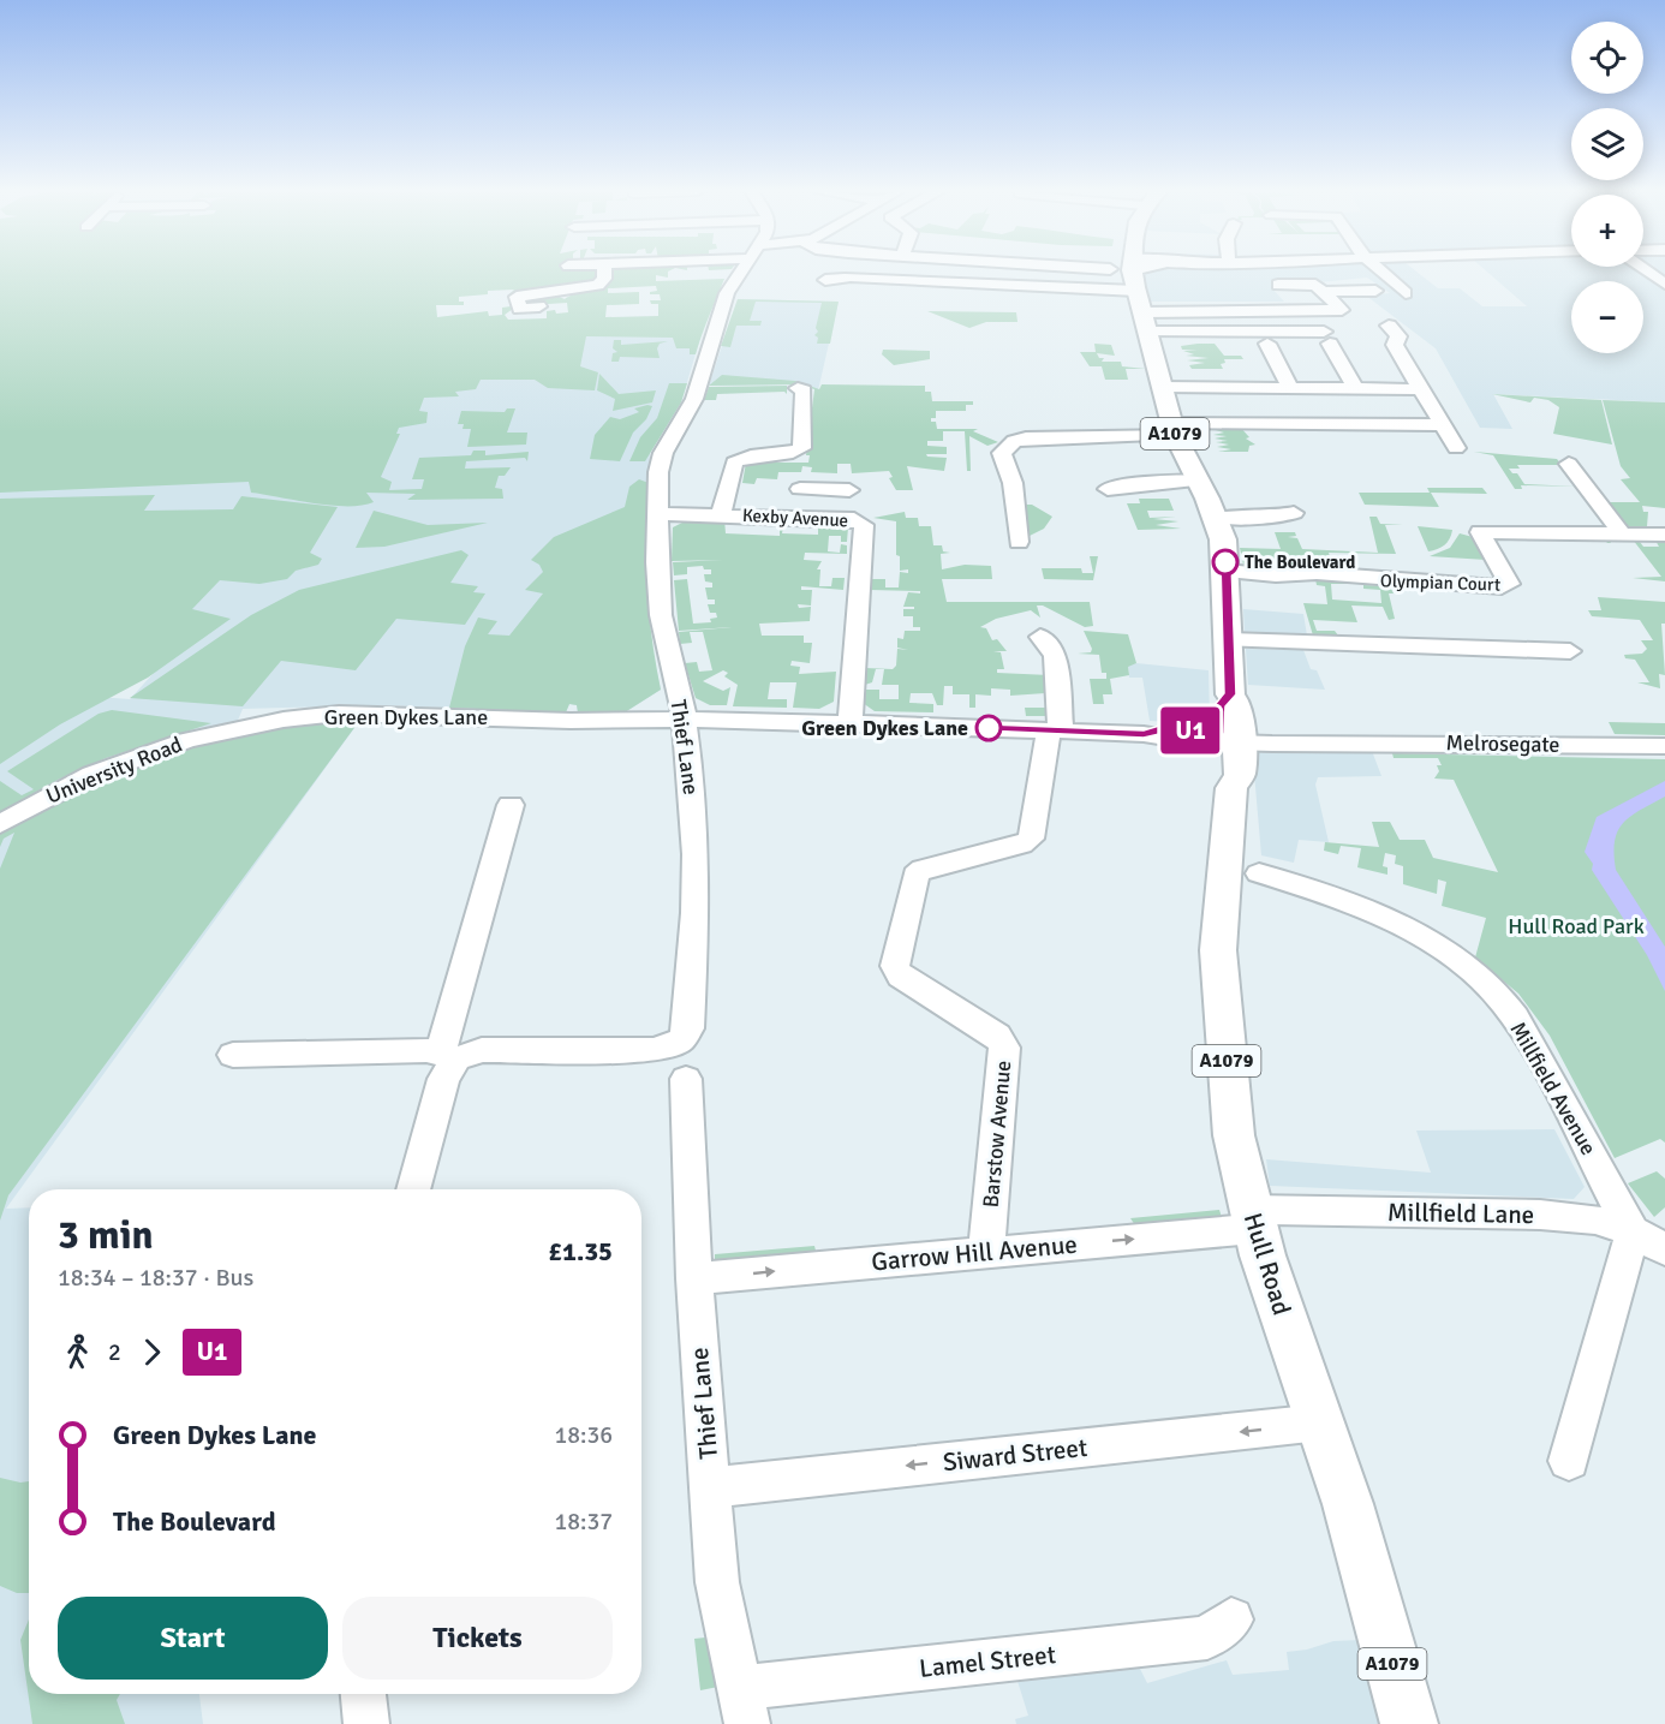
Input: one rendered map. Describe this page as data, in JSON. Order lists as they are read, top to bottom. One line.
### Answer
{"streets":{"main road":["A1079","Hull Road"],"street":["Kexby Avenue","Olympian Court","Green Dykes Lane","Melrosegate","Thief Lane","University Road","Millfield Avenue","Barstow Avenue","Millfield Lane","Garrow Hill Avenue","Siward Street","Lamel Street"]},"crossings":[["A1079","Olympian Court"],["A1079","Hull Road"],["Kexby Avenue","Green Dykes Lane"],["Kexby Avenue","Thief Lane"],["Olympian Court","Hull Road"],["Green Dykes Lane","Melrosegate"],["Green Dykes Lane","Thief Lane"],["Green Dykes Lane","University Road"],["Green Dykes Lane","Barstow Avenue"],["Green Dykes Lane","Hull Road"],["Melrosegate","Hull Road"],["Thief Lane","Garrow Hill Avenue"],["Thief Lane","Siward Street"],["Thief Lane","Lamel Street"],["Millfield Avenue","Millfield Lane"],["Barstow Avenue","Garrow Hill Avenue"],["Millfield Lane","Garrow Hill Avenue"],["Millfield Lane","Hull Road"],["Garrow Hill Avenue","Hull Road"],["Hull Road","Siward Street"]],"one_way":["Garrow Hill Avenue","Siward Street"],"parks":["Hull Road Park"],"places":["The Boulevard","Green Dykes Lane"],"lines":["bus line U1"],"page":{"on_map":"U1","map_buttons":["+","−"],"heading":["3 min","18:34 – 18:37 · Bus","£1.35"],"legs":["2","U1"],"list":[{"name":"Green Dykes Lane","value":"18:36"},{"name":"The Boulevard","value":"18:37"}],"buttons":["Start","Tickets"]}}
